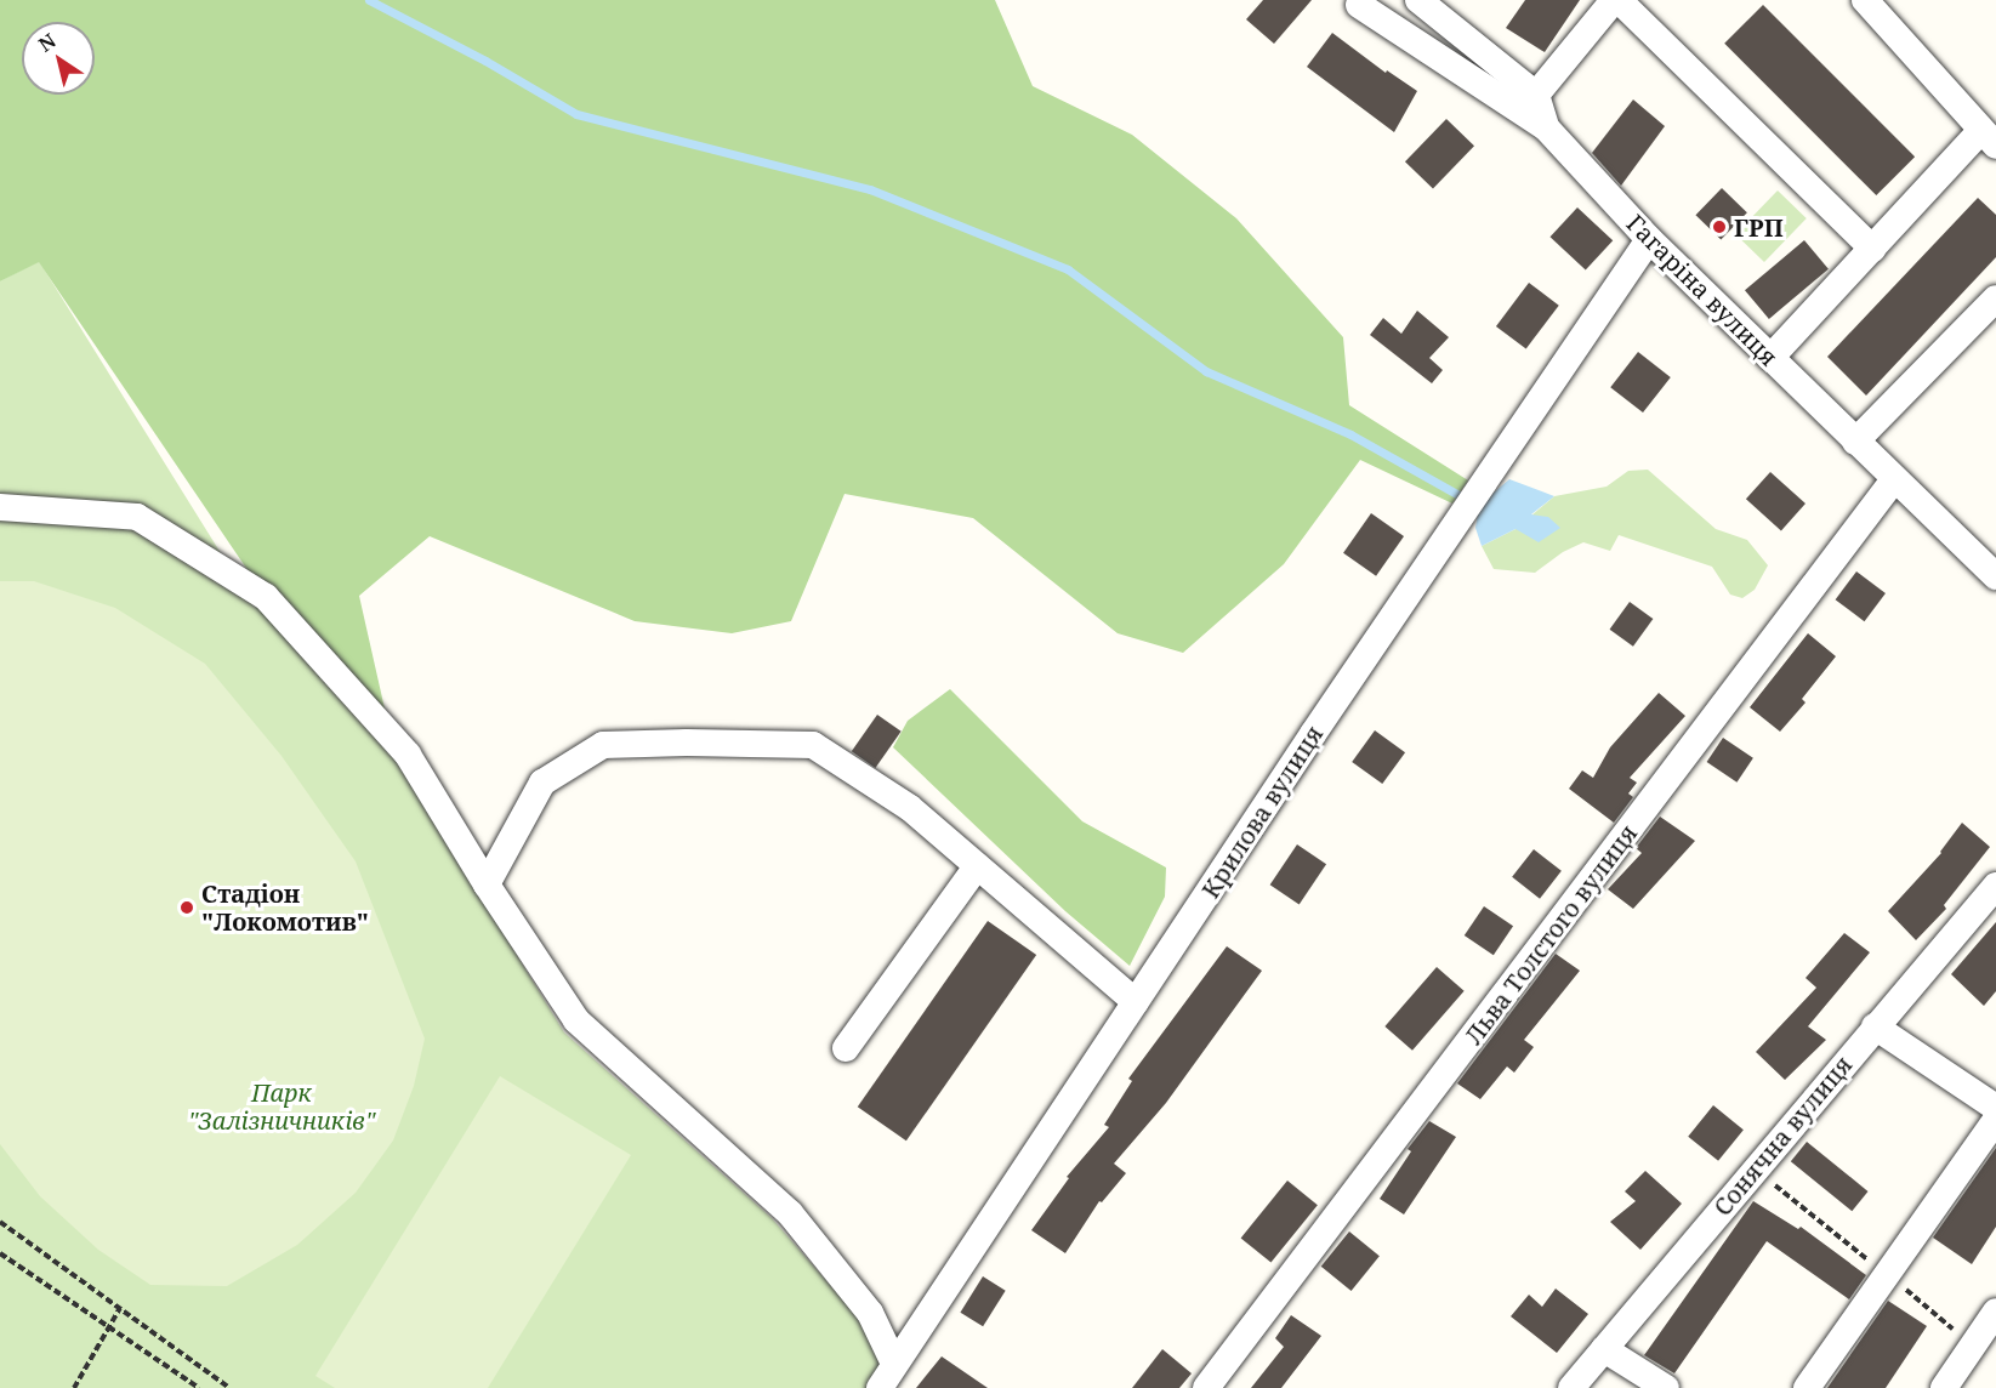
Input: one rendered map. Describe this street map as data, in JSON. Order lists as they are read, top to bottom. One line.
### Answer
{"streets":{"street":["Гагаріна вулиця","Крилова вулиця","Льва Толстого вулиця","Сонячна вулиця"]},"crossings":[["Гагаріна вулиця","Крилова вулиця"],["Гагаріна вулиця","Льва Толстого вулиця"]],"parks":["Парк \"Залізничників\""],"places":["ГРП","Стадіон \"Локомотив\""],"north":"top left"}
